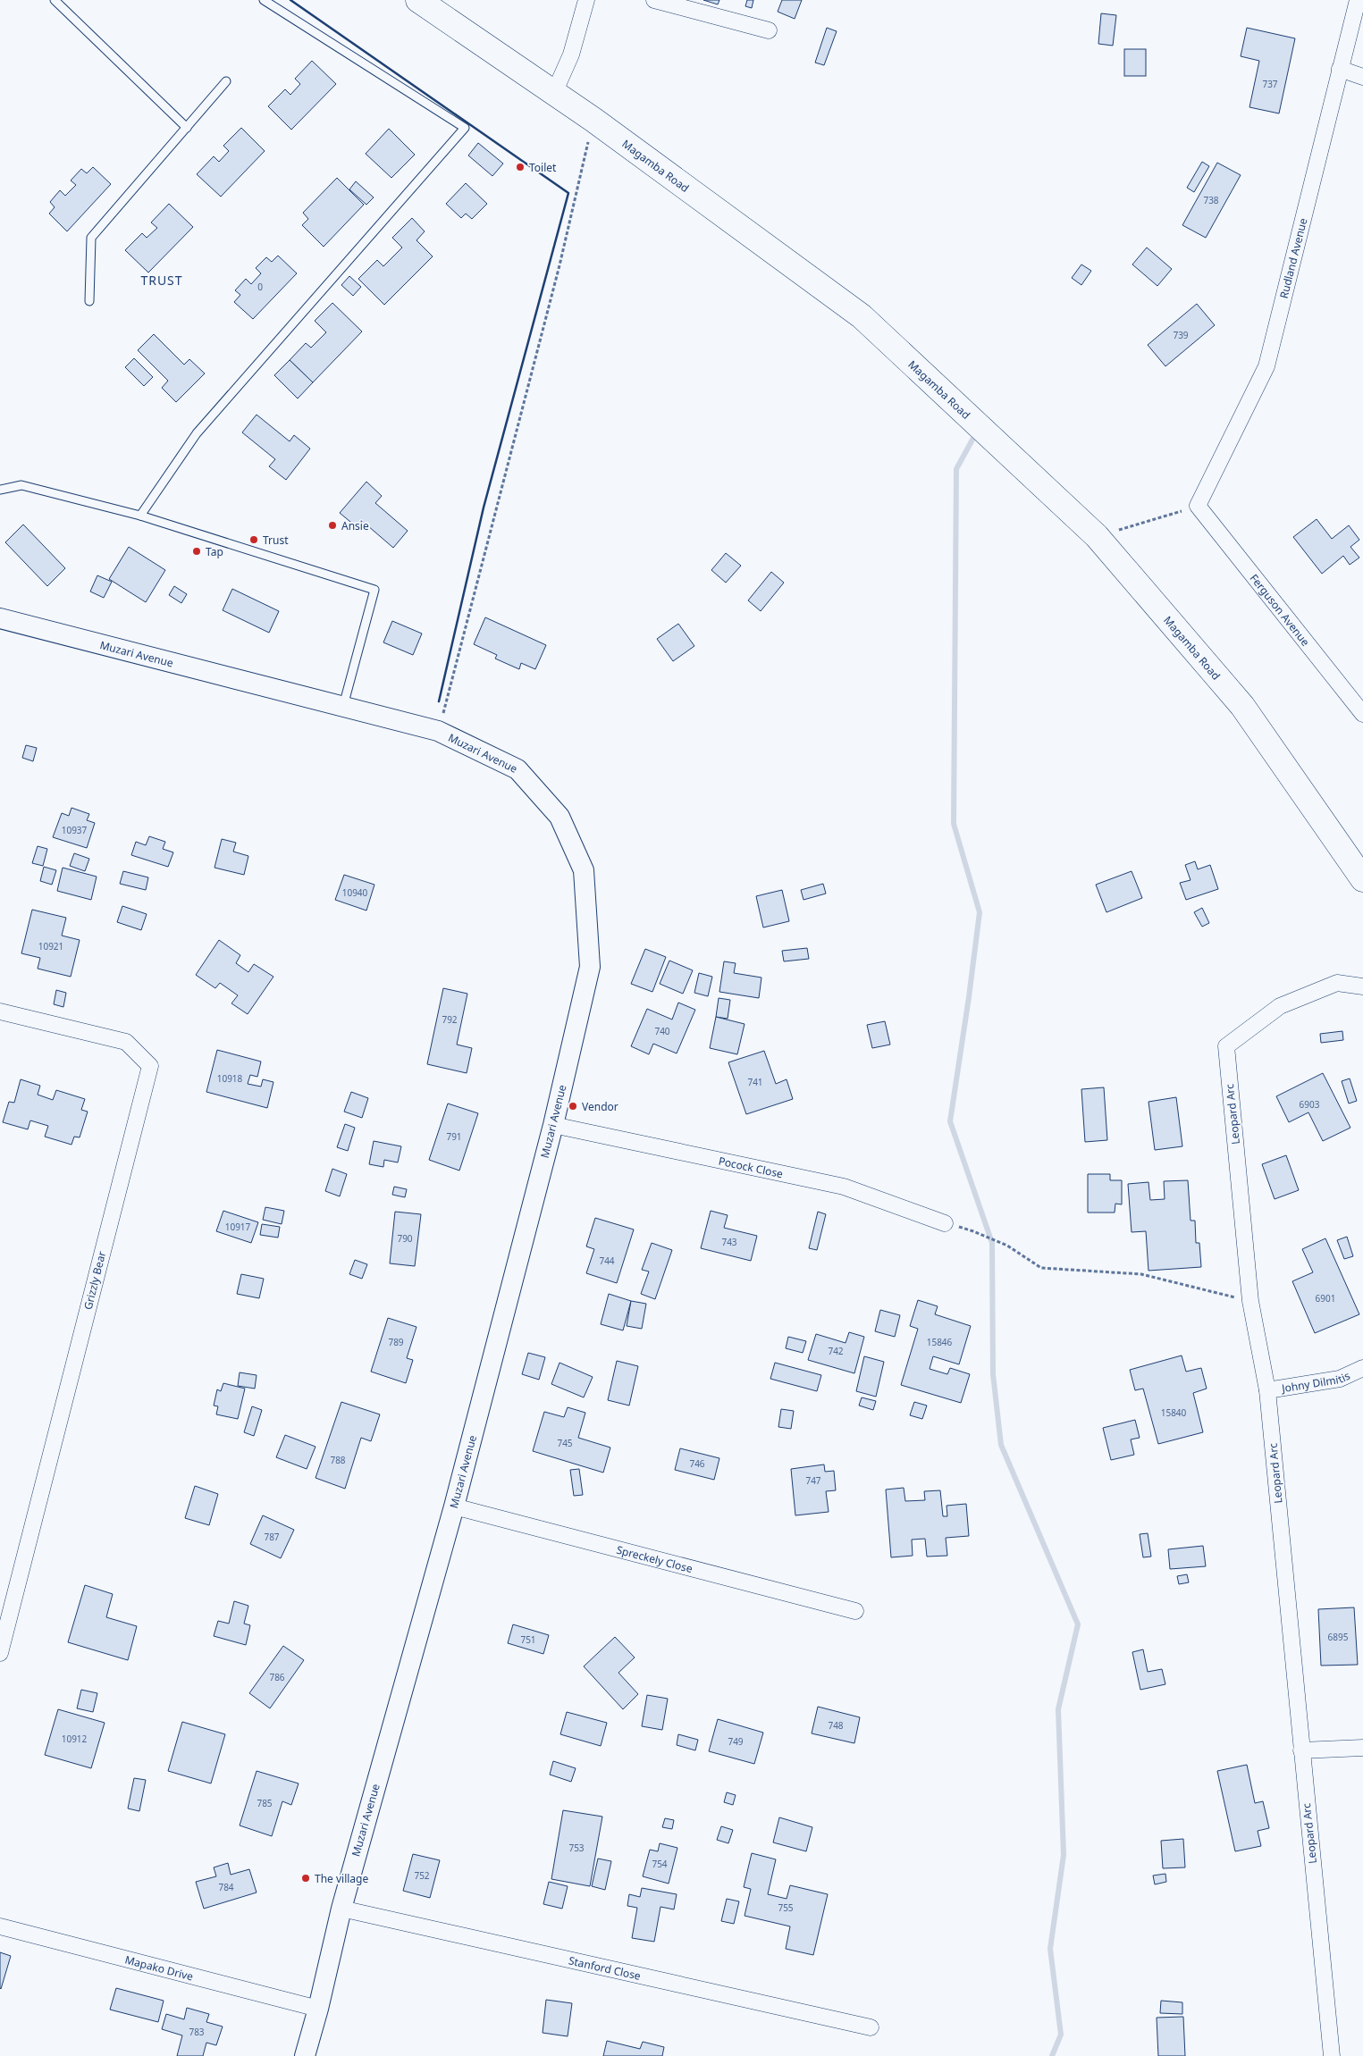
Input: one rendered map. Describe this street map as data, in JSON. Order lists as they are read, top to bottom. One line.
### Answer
{"streets":{"highway":["Magamba Road"],"street":["Rudland Avenue","Ferguson Avenue","Muzari Avenue","Leopard Arc","Pocock Close","Grizzly Bear","Johny Dilmitis","Spreckely Close","Mapako Drive","Stanford Close"]},"crossings":[["Rudland Avenue","Ferguson Avenue"],["Muzari Avenue","Pocock Close"],["Muzari Avenue","Spreckely Close"],["Muzari Avenue","Mapako Drive"],["Muzari Avenue","Stanford Close"],["Leopard Arc","Johny Dilmitis"]],"districts":["TRUST"],"places":["Toilet","Ansie","Trust","Tap","Vendor","The village"],"house_numbers":["737","738","0","739","10937","10940","10921","792","740","10918","741","6903","791","10917","790","743","744","6901","789","15846","742","15840","745","788","746","747","787","6895","751","786","748","10912","749","785","753","754","752","784","755","783"]}
